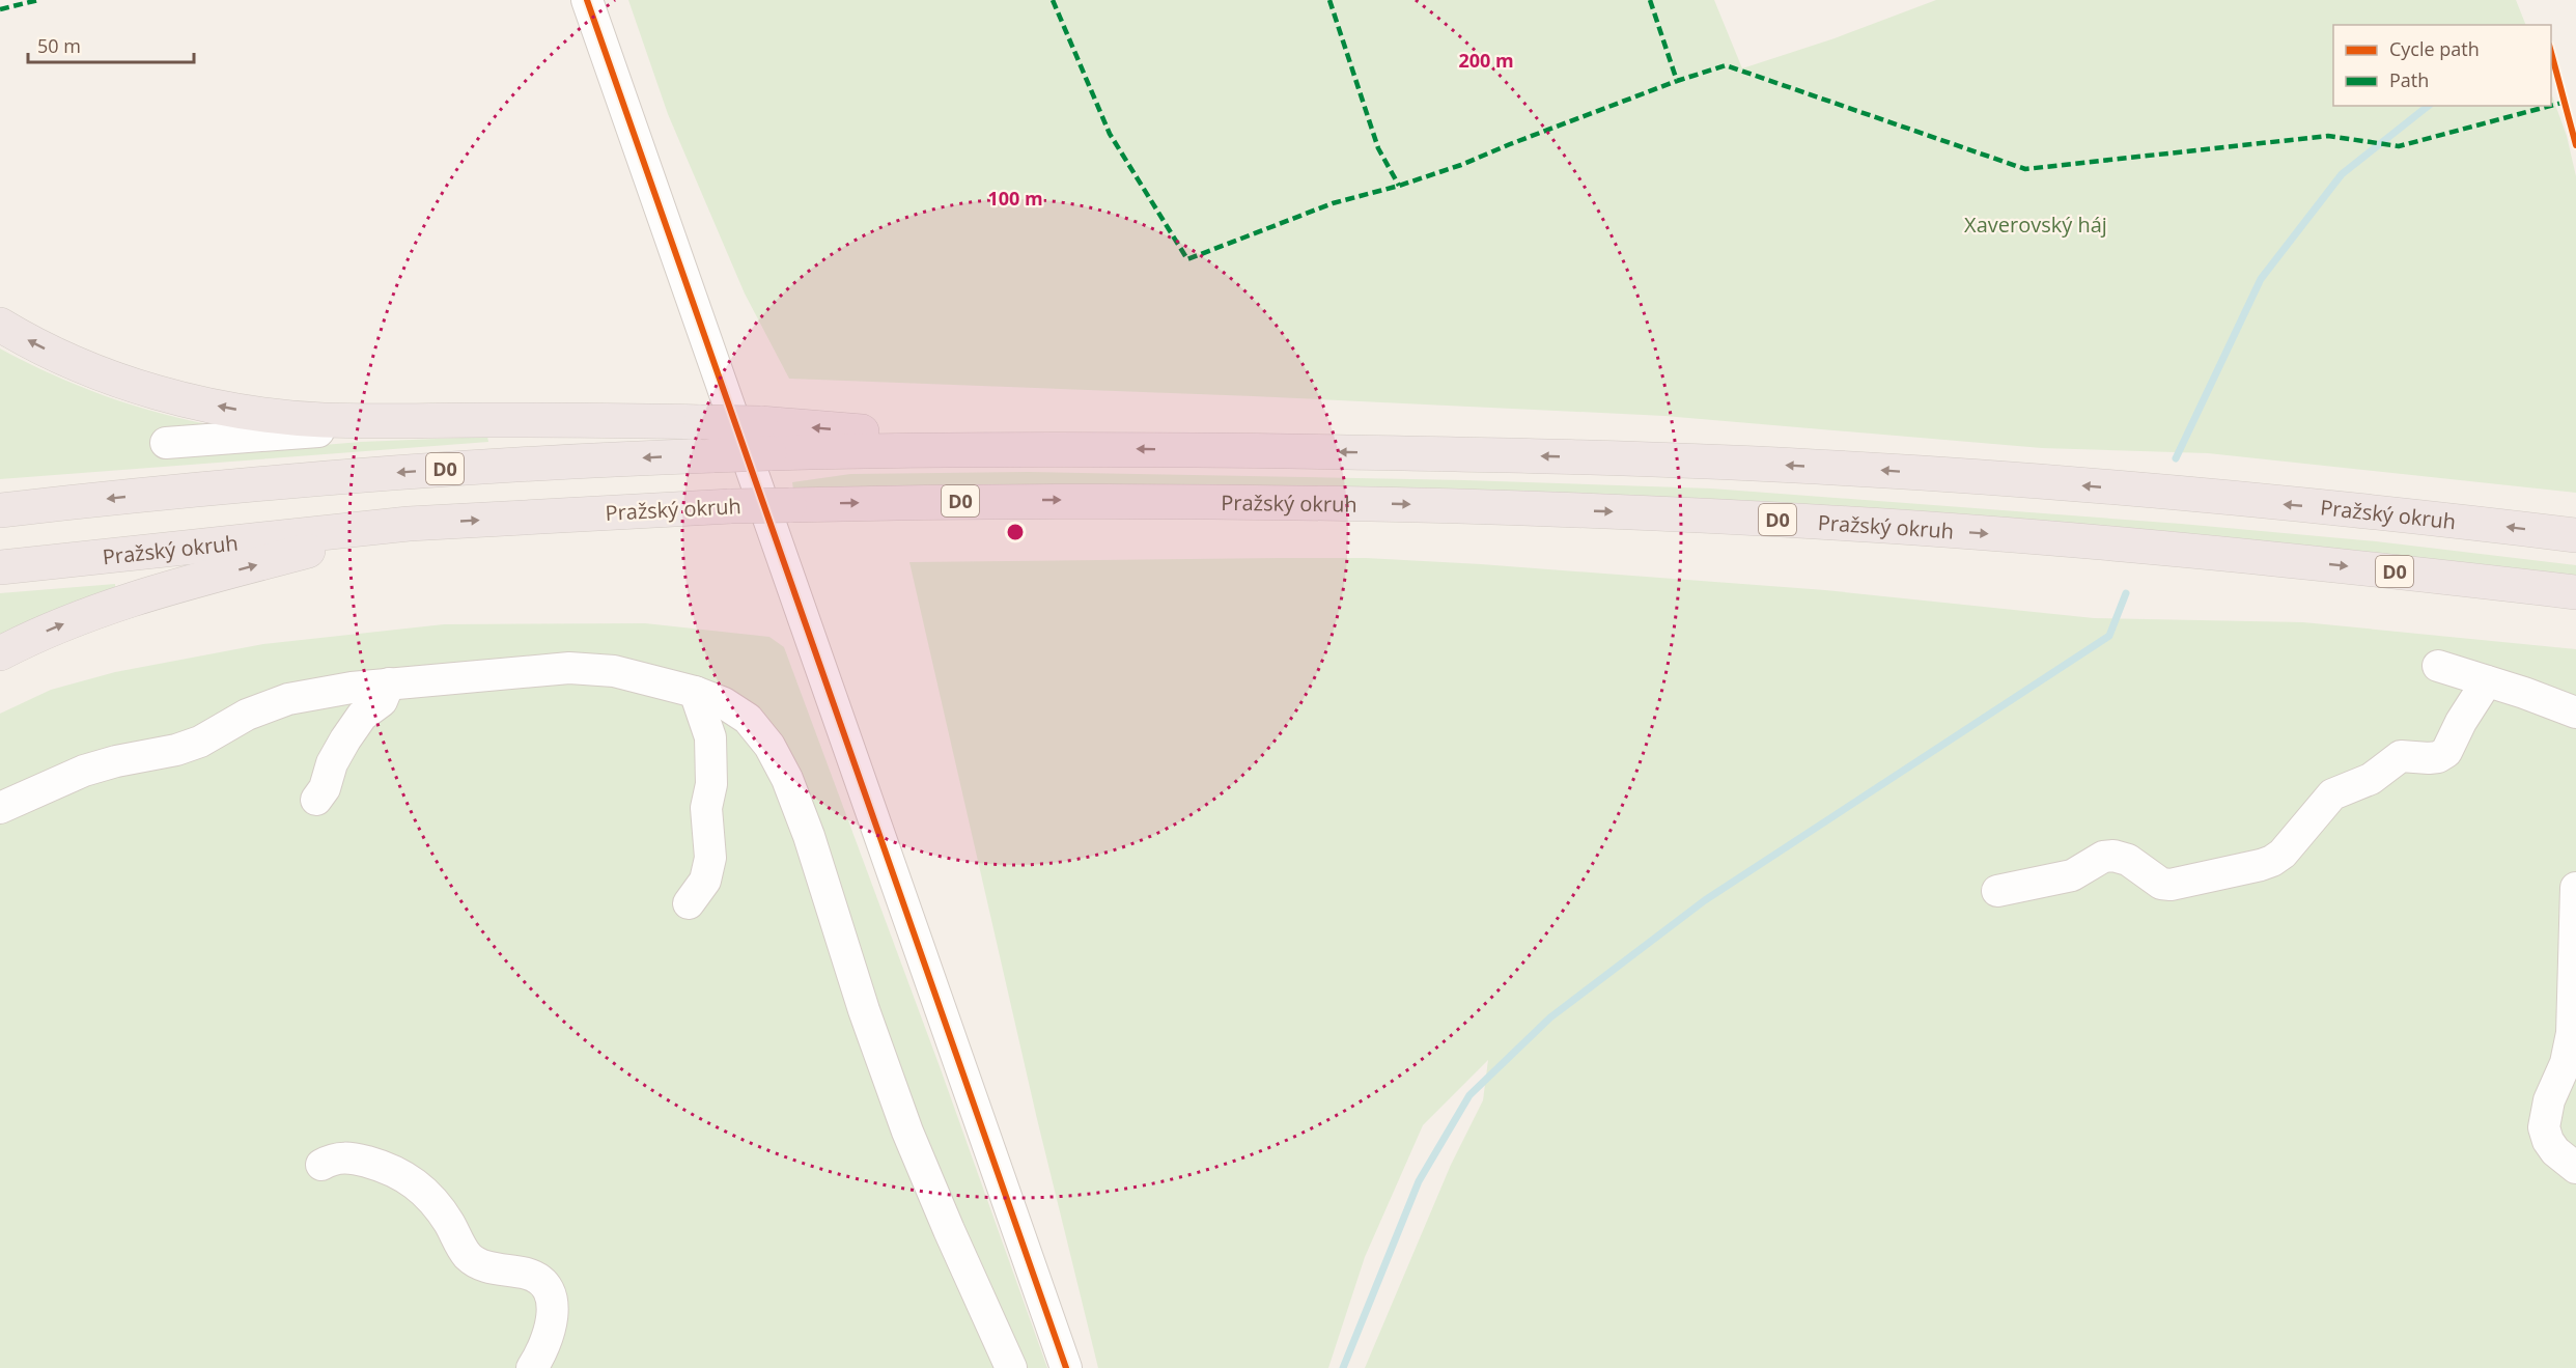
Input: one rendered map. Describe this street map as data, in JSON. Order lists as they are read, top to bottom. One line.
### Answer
{"streets":{"highway":["D0","Pražský okruh"]},"parks":["Xaverovský háj"],"legend":["Cycle path","Path"],"scale_bar":"50 m","rings":["200 m","100 m"]}
